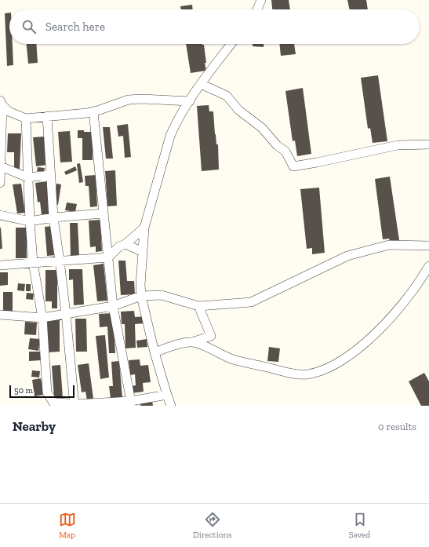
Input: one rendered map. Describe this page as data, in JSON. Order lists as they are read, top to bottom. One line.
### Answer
{"scale_bar":"50 m","page":{"search":"Search here","scale":"50 m","heading":["Nearby","0 results"],"nav":["Map","Directions","Saved"]}}
